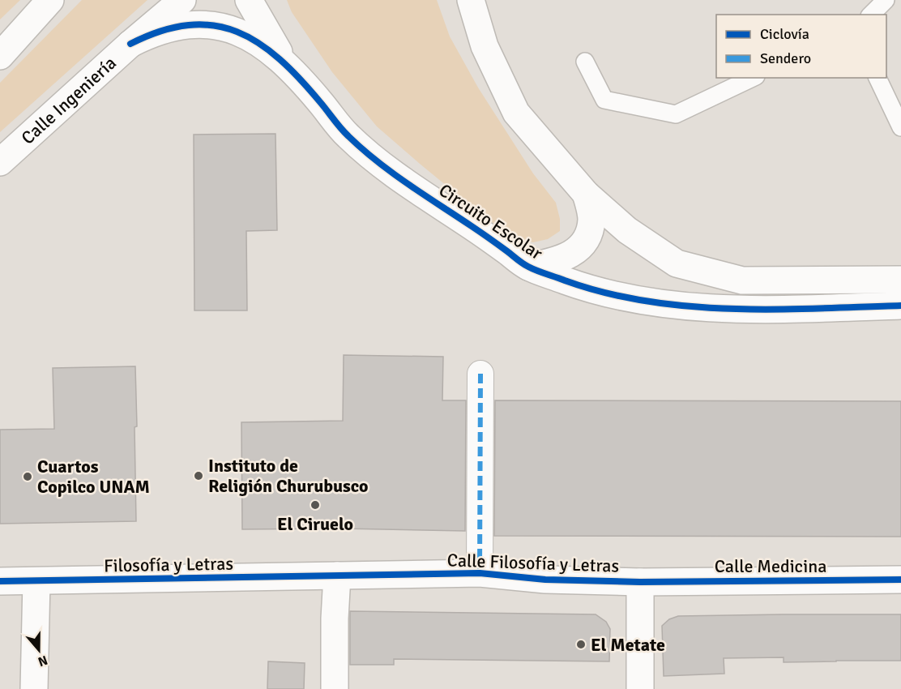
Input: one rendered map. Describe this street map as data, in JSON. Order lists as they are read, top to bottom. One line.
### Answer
{"streets":{"street":["Calle Ingeniería","Circuito Escolar","Calle Filosofía y Letras","Filosofía y Letras","Calle Medicina"]},"crossings":[["Calle Filosofía y Letras","Filosofía y Letras"],["Calle Filosofía y Letras","Calle Medicina"]],"places":["Instituto de Religión Churubusco","Cuartos Copilco UNAM","El Ciruelo","El Metate"],"legend":["Ciclovía","Sendero"],"north":"bottom"}
